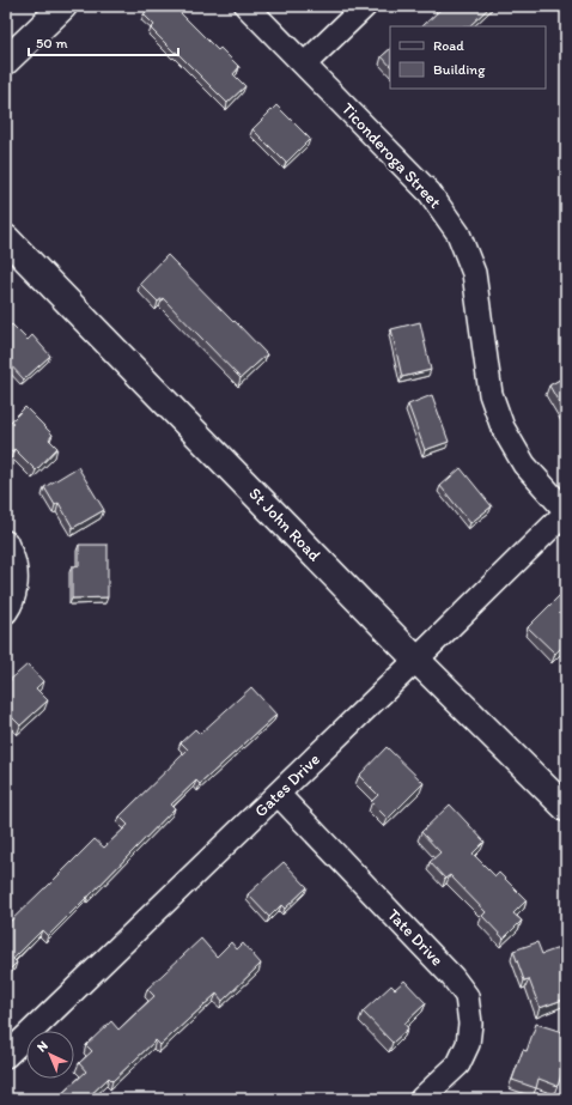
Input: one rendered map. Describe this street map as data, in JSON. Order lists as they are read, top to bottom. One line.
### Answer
{"streets":{"street":["Ticonderoga Street","St John Road","Gates Drive","Tate Drive"]},"crossings":[["Ticonderoga Street","Gates Drive"],["St John Road","Gates Drive"],["Gates Drive","Tate Drive"]],"legend":["Road","Building"],"scale_bar":"50 m","north":"top left"}
